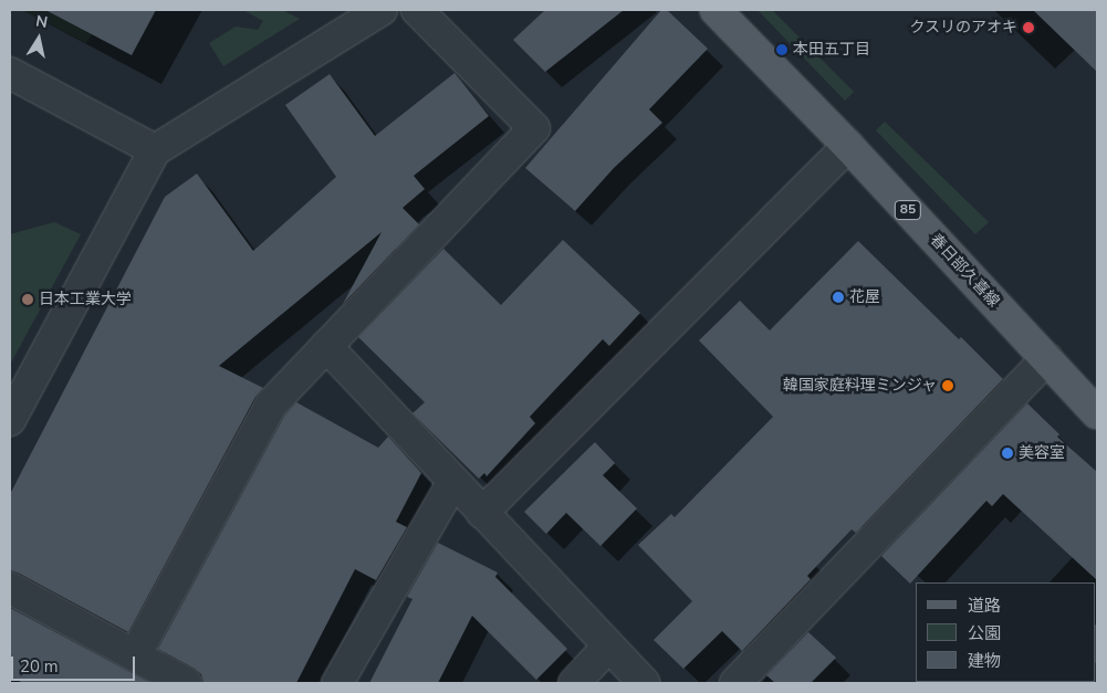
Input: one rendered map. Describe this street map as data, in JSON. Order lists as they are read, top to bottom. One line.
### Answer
{"streets":{"main road":["85","春日部久喜線"]},"places":["クスリのアオキ","本田五丁目","花屋","日本工業大学","韓国家庭料理ミンジャ","美容室"],"legend":["道路","公園","建物"],"scale_bar":"20 m","north":"top"}
